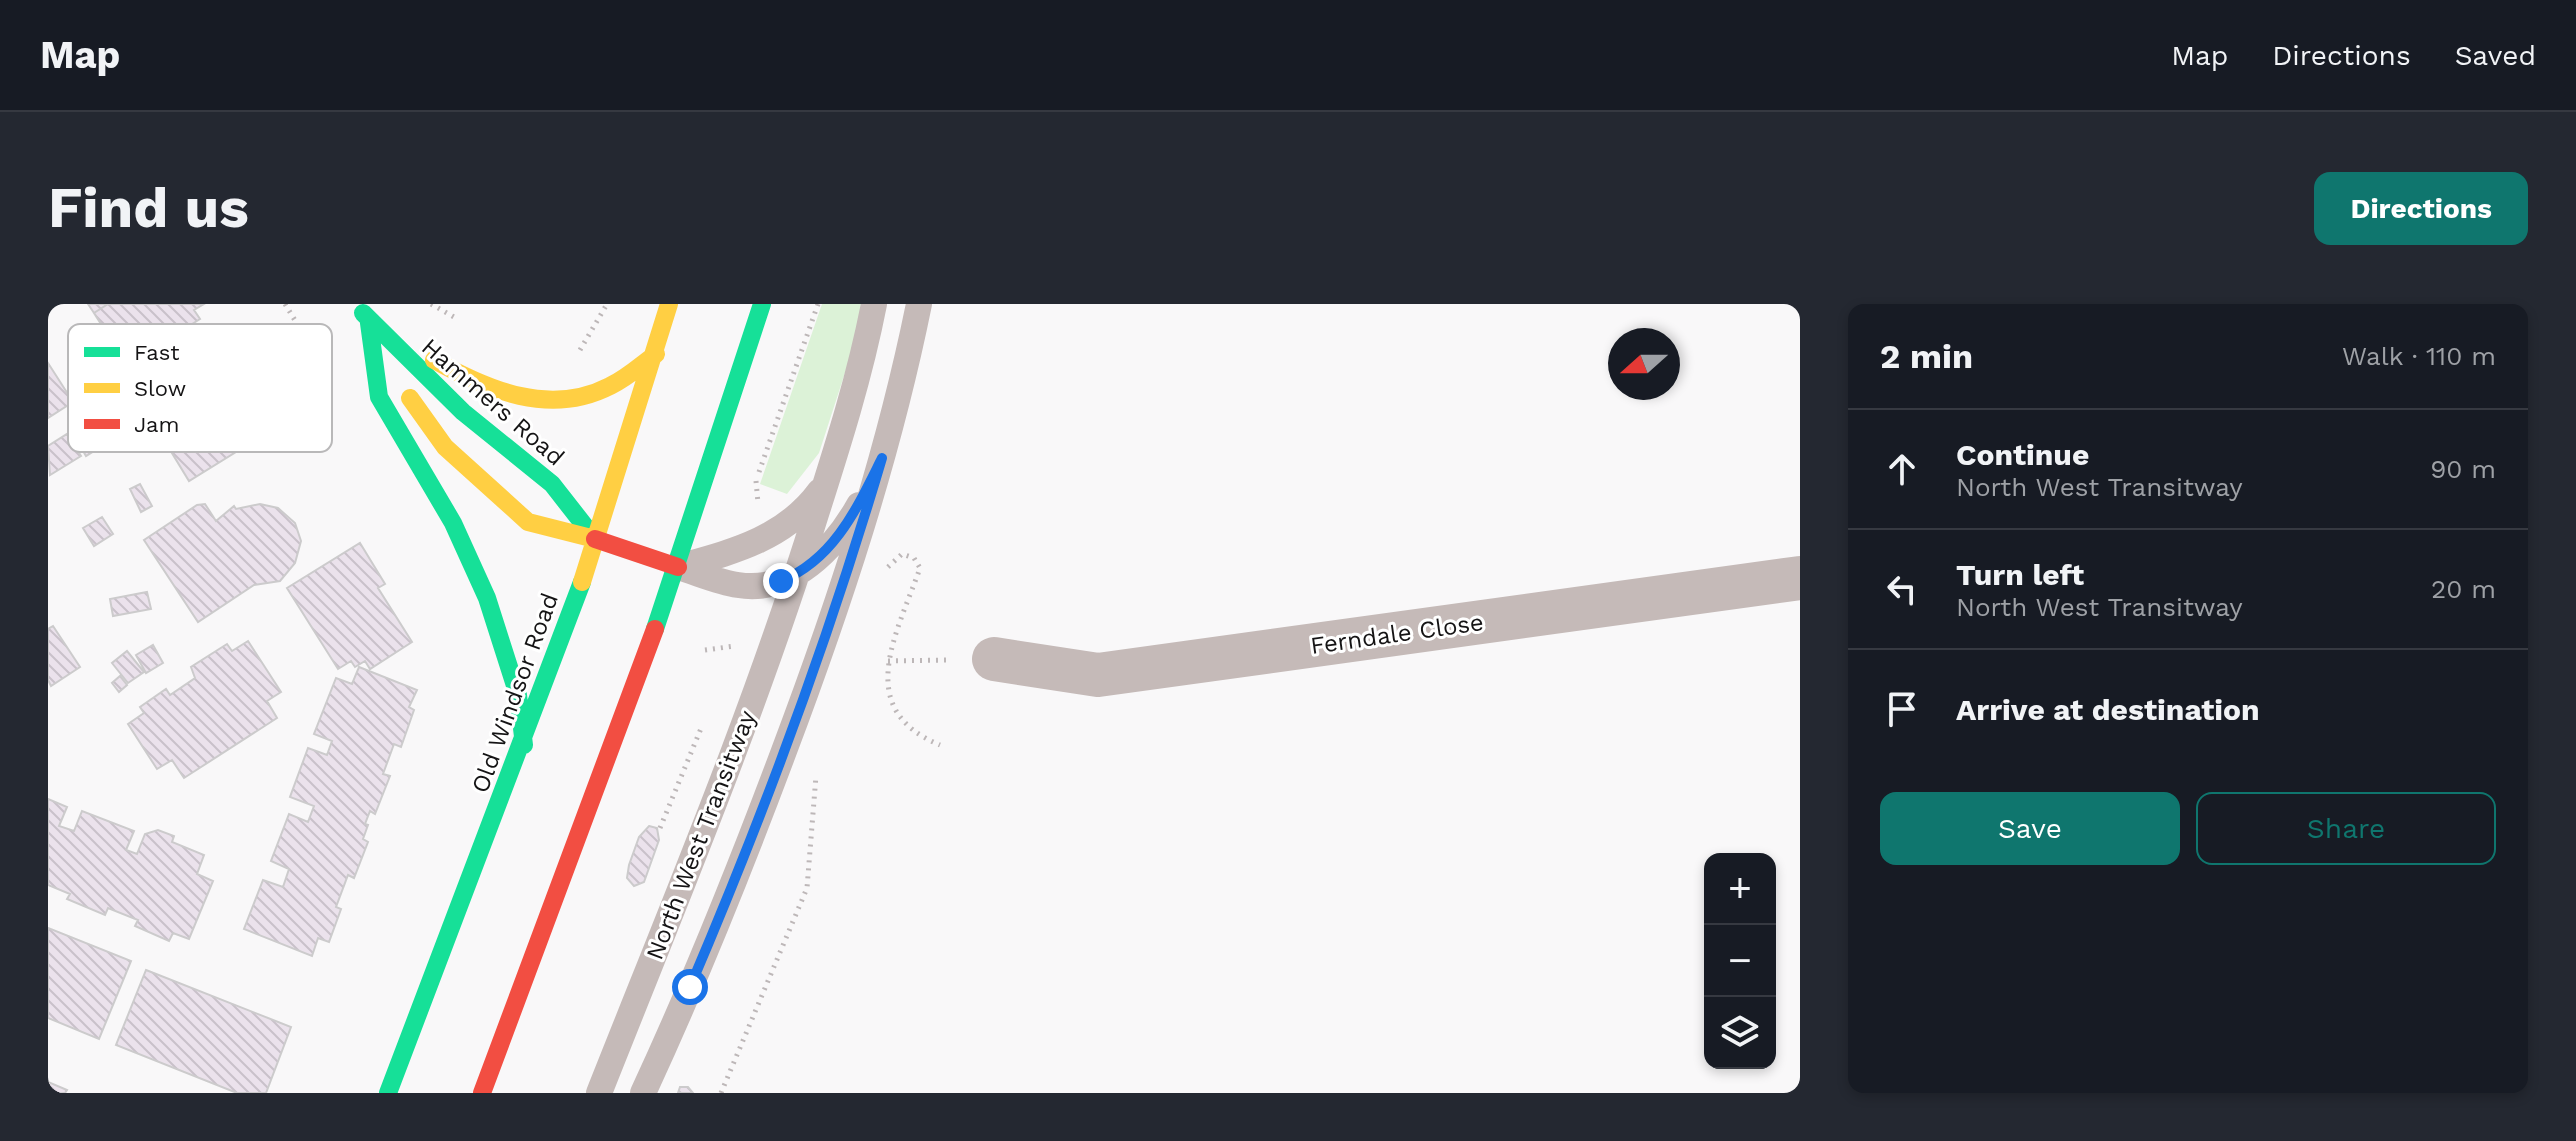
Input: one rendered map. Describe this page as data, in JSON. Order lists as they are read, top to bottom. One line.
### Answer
{"streets":{"main road":["Hammers Road","Old Windsor Road"],"street":["Ferndale Close"],"lane":["North West Transitway"]},"crossings":[["Hammers Road","Old Windsor Road"]],"legend":["Fast","Slow","Jam"],"north":"left","page":{"header":"Map","nav":["Map","Directions","Saved"],"buttons":["Directions",["Save","Share"]],"title":"Find us","heading":["2 min","Walk · 110 m"],"list":[["Continue","North West Transitway","90 m"],["Turn left","North West Transitway","20 m"],"Arrive at destination"],"map_buttons":["+","−"]}}
